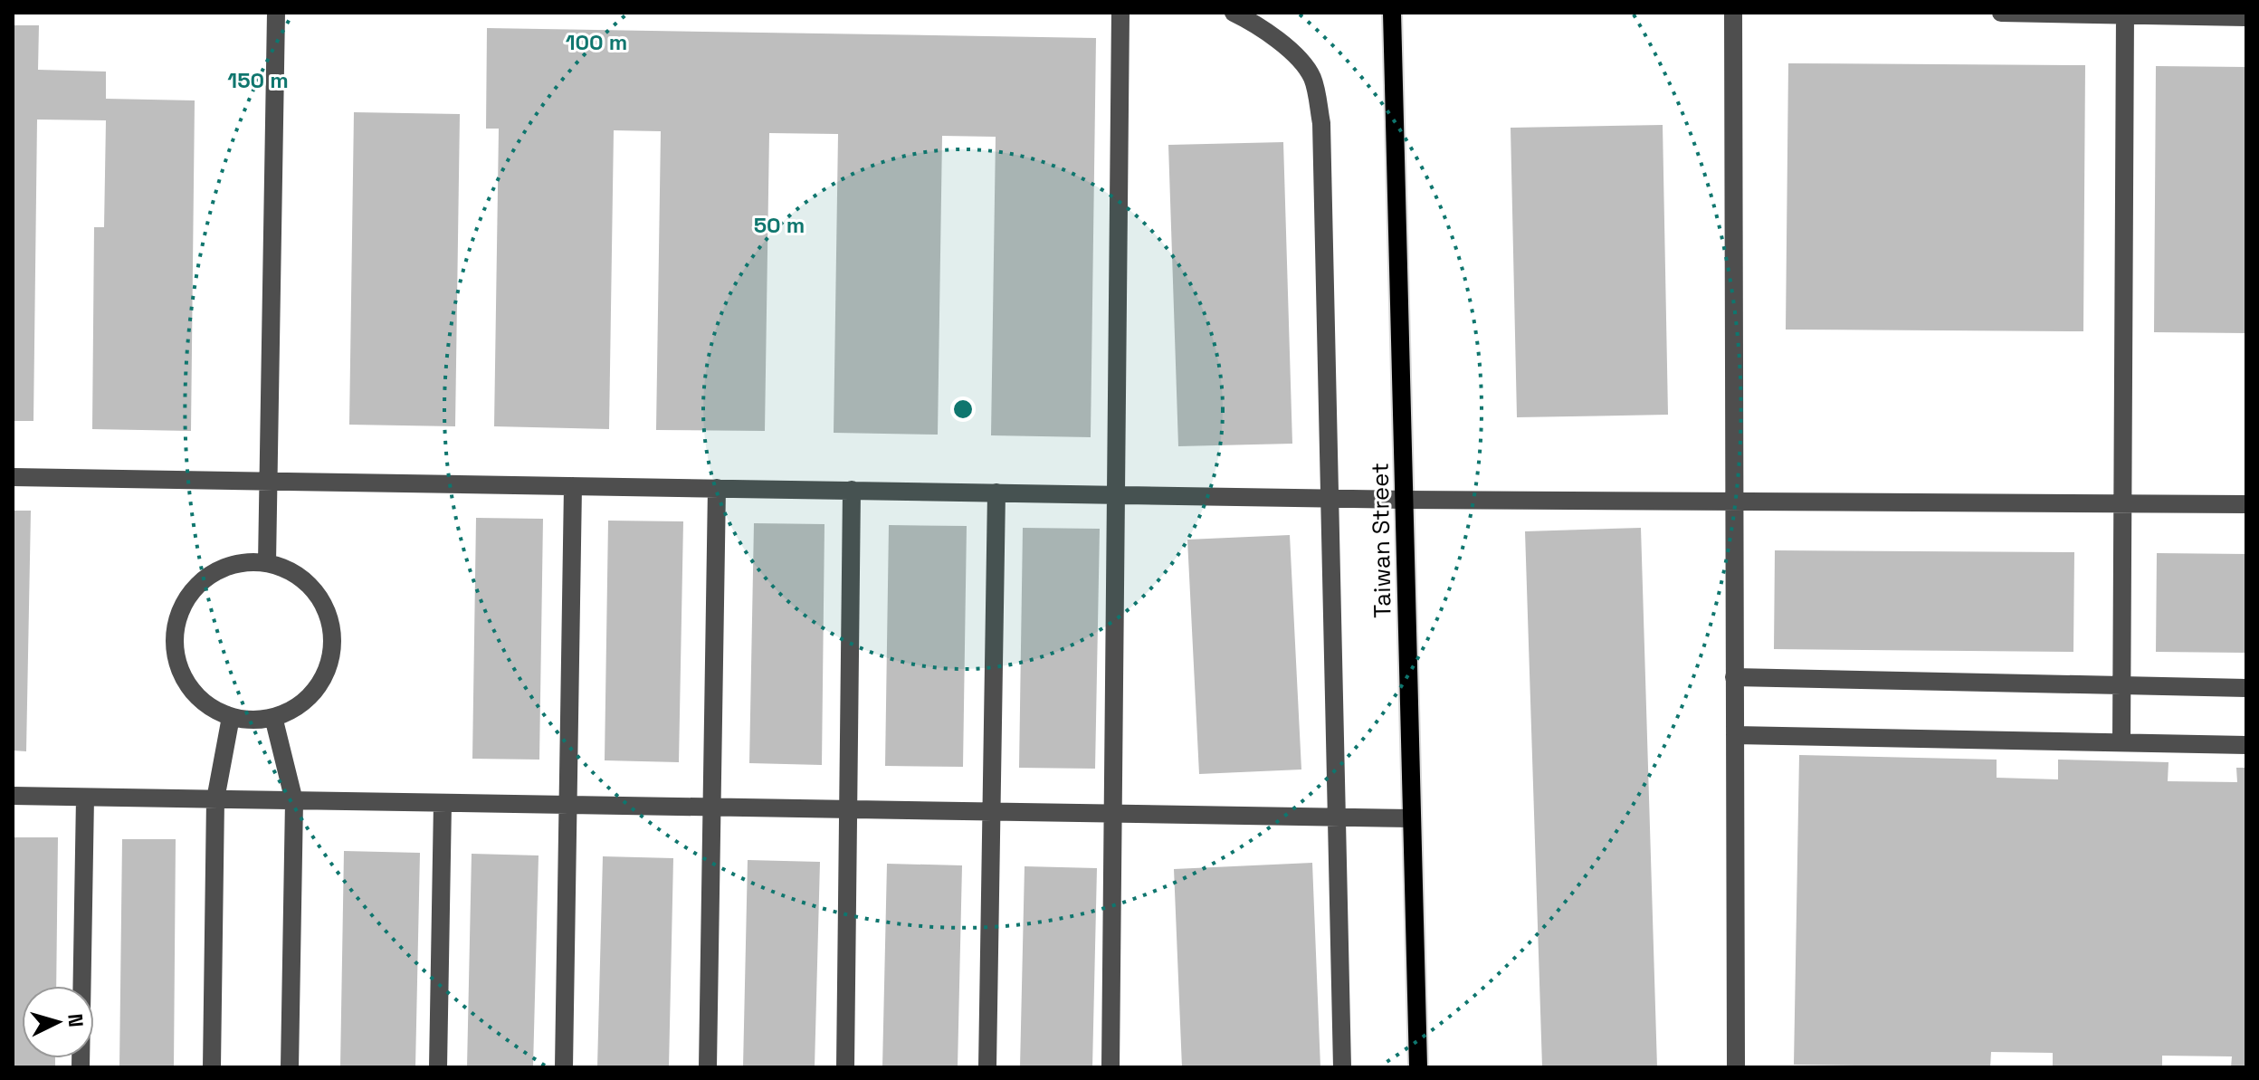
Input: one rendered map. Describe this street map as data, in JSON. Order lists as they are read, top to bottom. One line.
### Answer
{"streets":{"main road":["Taiwan Street"]},"north":"right","rings":["100 m","150 m","50 m"]}
